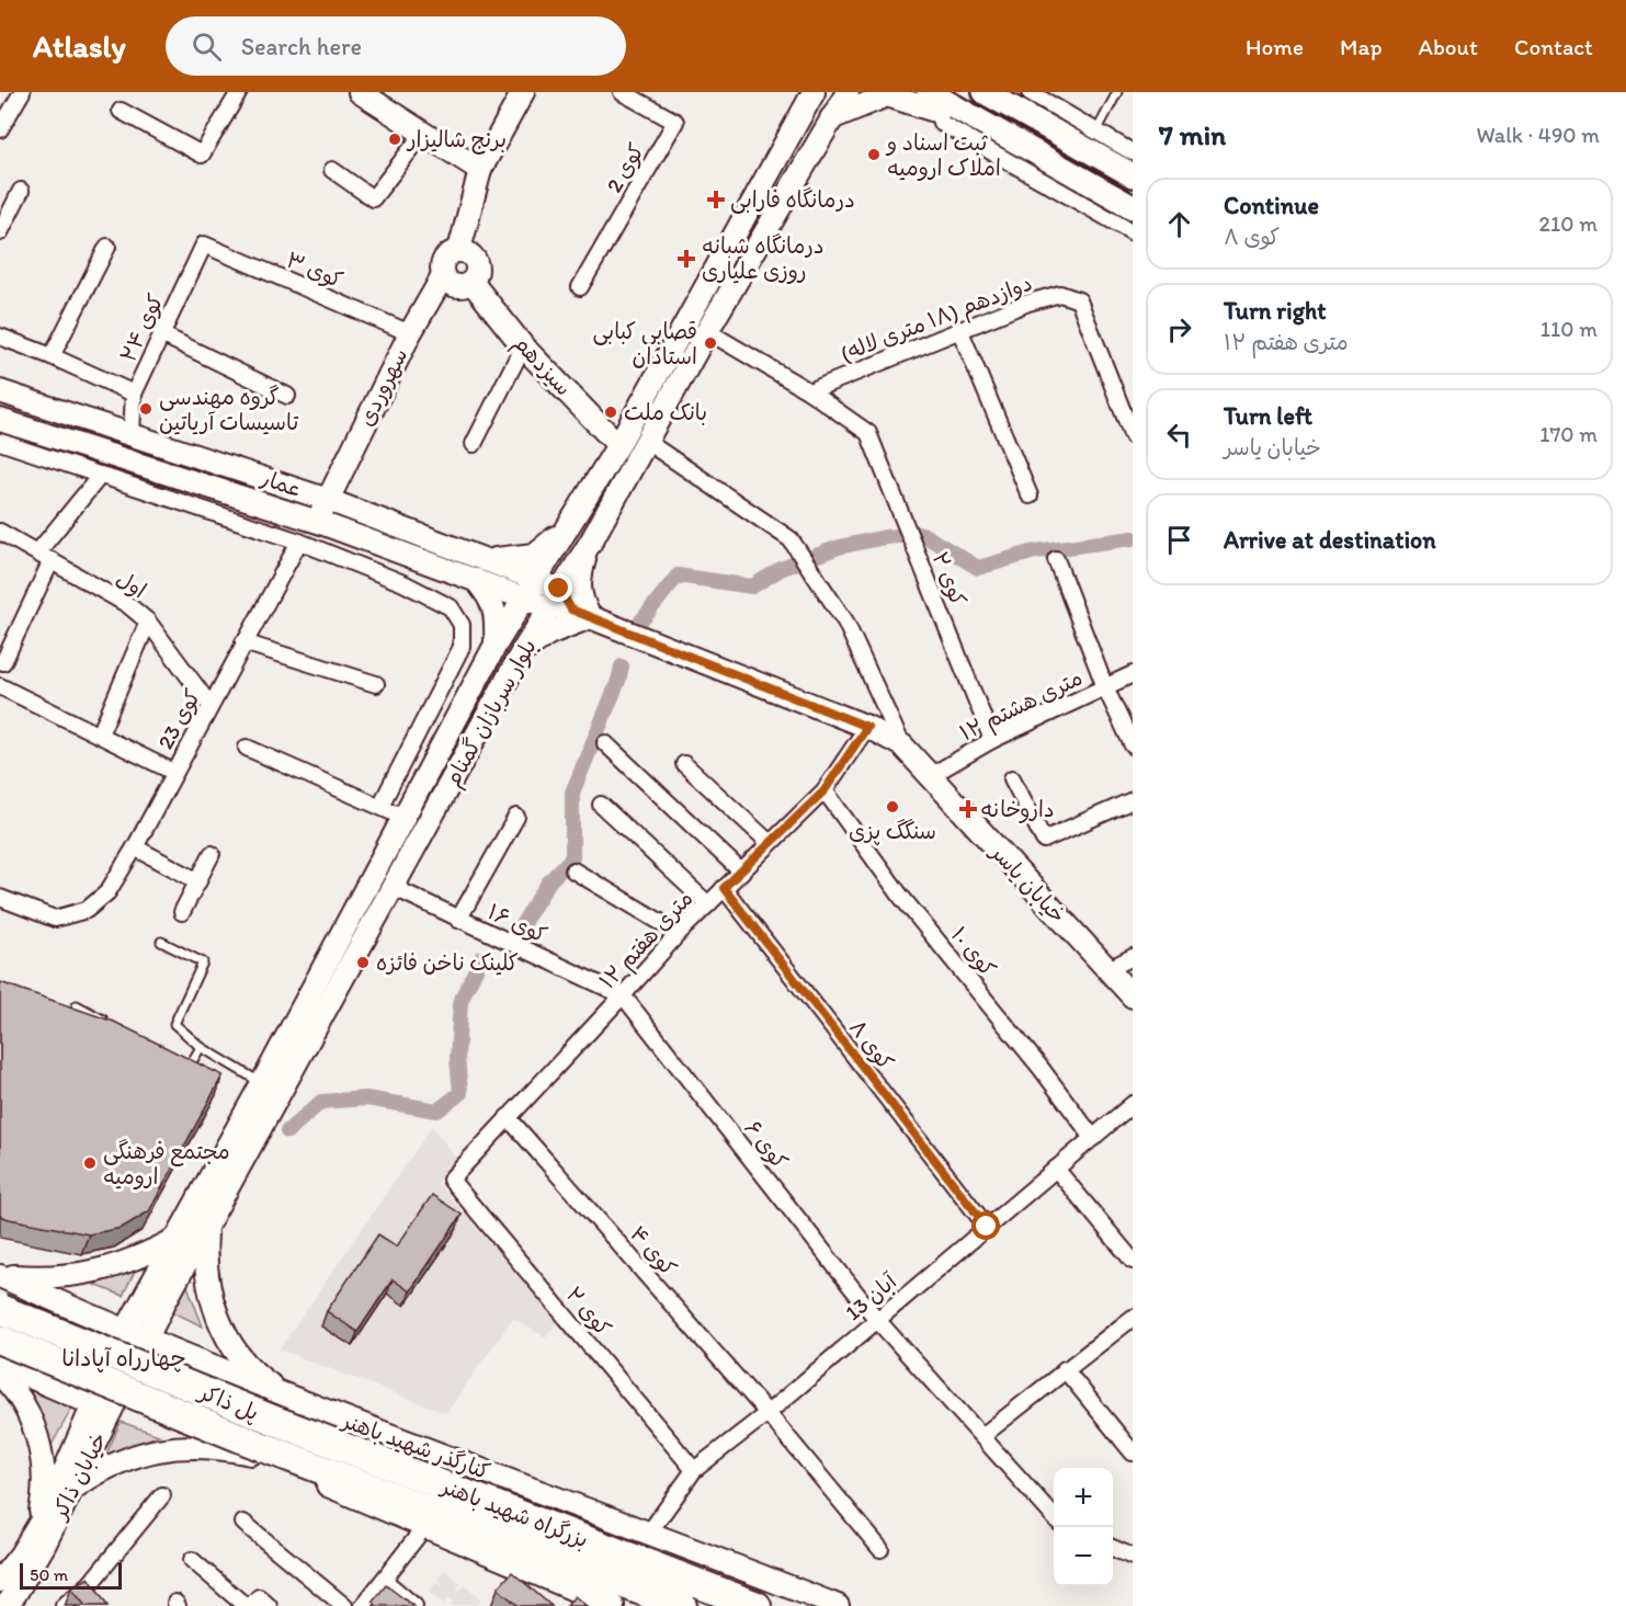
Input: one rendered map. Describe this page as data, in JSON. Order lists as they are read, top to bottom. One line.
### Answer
{"streets":{"highway":["پل ذاکر","بزرگراه شهید باهنر"],"main road":["سیزدهم","سهروردی","عمار","بلوار سربازان گمنام","خیابان یاسر","کنارگذر شهید باهنر","خیابان ذاکر"],"street":["کوی 2","کوی ۳","دوازدهم (۱۸ متری لاله)","کوی ۲۴","کوی ۲","اول","۱۲ متری هشتم","کوی 23","کوی ۱۶","۱۲ متری هفتم","کوی ۱۰","کوی ۸","کوی ۶","کوی ۴","13 آبان"]},"crossings":[["کوی ۳","کوی ۲۴"],["کوی ۳","سهروردی"],["دوازدهم (۱۸ متری لاله)","کوی ۲"],["کوی ۲۴","عمار"],["سیزدهم","سهروردی"],["سیزدهم","بلوار سربازان گمنام"],["سهروردی","عمار"],["عمار","بلوار سربازان گمنام"],["عمار","خیابان یاسر"],["کوی ۲","۱۲ متری هشتم"],["کوی ۲","۱۲ متری هفتم"],["کوی ۲","13 آبان"],["اول","کوی 23"],["۱۲ متری هشتم","خیابان یاسر"],["بلوار سربازان گمنام","خیابان یاسر"],["بلوار سربازان گمنام","کوی ۱۶"],["بلوار سربازان گمنام","کنارگذر شهید باهنر"],["بلوار سربازان گمنام","خیابان ذاکر"],["خیابان یاسر","۱۲ متری هفتم"],["کوی ۱۶","۱۲ متری هفتم"],["کوی ۱۶","کوی ۶"],["۱۲ متری هفتم","کوی ۱۰"],["۱۲ متری هفتم","کوی ۸"],["۱۲ متری هفتم","کوی ۶"],["۱۲ متری هفتم","کوی ۴"],["کوی ۱۰","13 آبان"],["کوی ۸","13 آبان"],["کوی ۶","13 آبان"],["کوی ۴","13 آبان"],["13 آبان","کنارگذر شهید باهنر"],["پل ذاکر","کنارگذر شهید باهنر"],["پل ذاکر","بزرگراه شهید باهنر"],["کنارگذر شهید باهنر","خیابان ذاکر"],["کنارگذر شهید باهنر","بزرگراه شهید باهنر"]],"districts":["چهارراه آپادانا"],"places":{"other":["برنج شالیزار","ثبت اسناد و املاک ارومیه","قصابی کبابی استادان","گروه مهندسی تاسیسات آریاتین","بانک ملت","سنگگ پزی","کلینک ناخن فائزه","مجتمع فرهنگی ارومیه"],"health":["درمانگاه فارابی","درمانگاه شبانه روزی علیاری","داروخانه"]},"scale_bar":"50 m","page":{"header":"Atlasly","search":"Search here","nav":["Home","Map","About","Contact"],"heading":["7 min","Walk · 490 m"],"list":[["Continue","کوی ۸","210 m"],["Turn right","۱۲ متری هفتم","110 m"],["Turn left","خیابان یاسر","170 m"],"Arrive at destination"],"map_buttons":["+","−"],"scale":"50 m"}}
